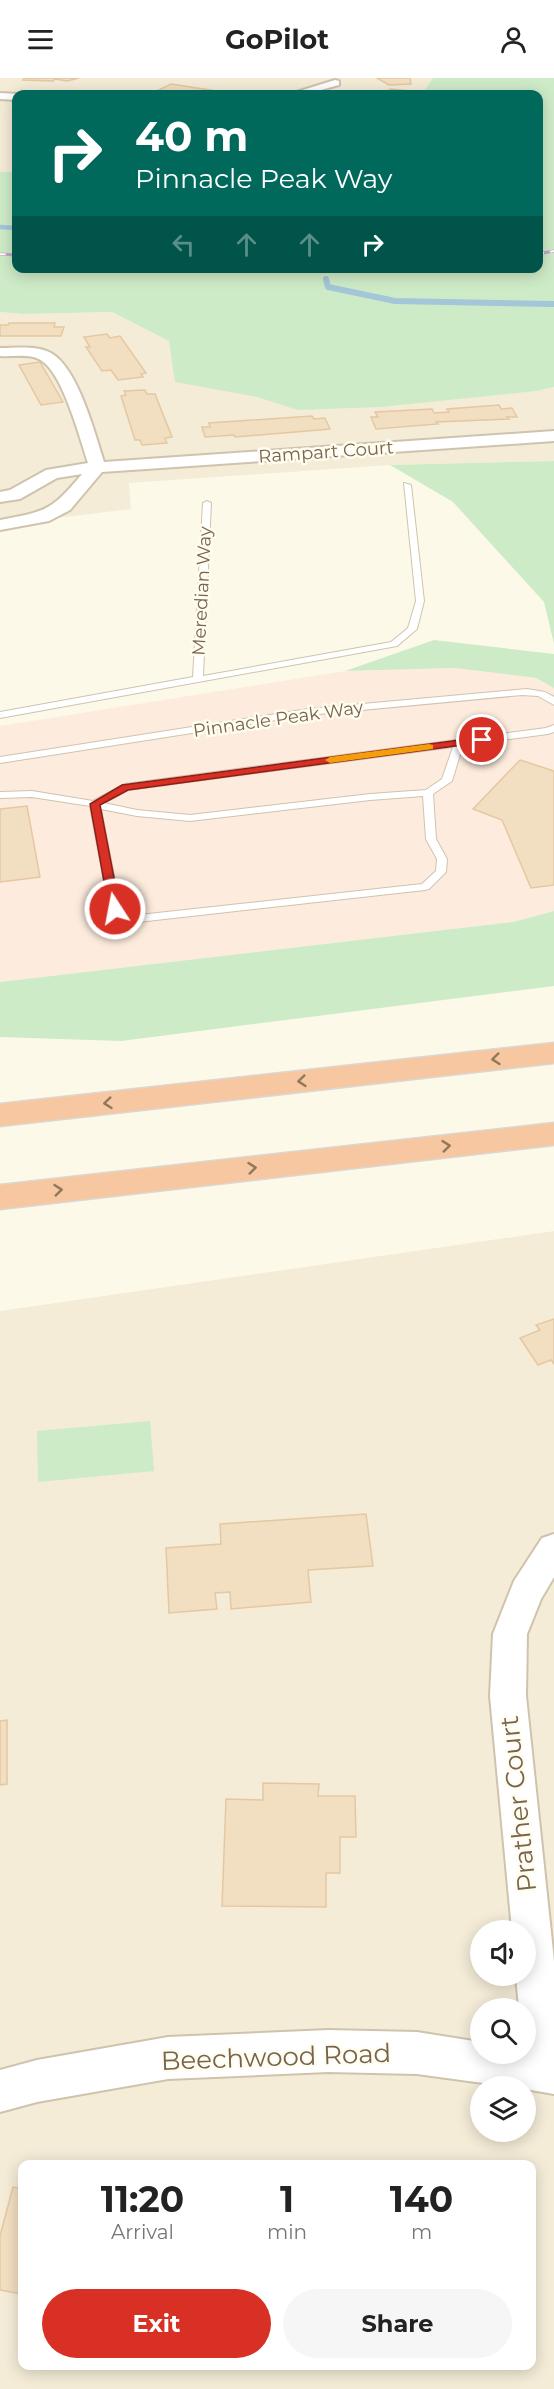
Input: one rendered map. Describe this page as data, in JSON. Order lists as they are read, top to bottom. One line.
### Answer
{"streets":{"street":["Rampart Court","Prather Court","Beechwood Road"],"lane":["Meredian Way","Pinnacle Peak Way"]},"crossings":[["Prather Court","Beechwood Road"]],"page":{"header":"GoPilot","turn":["40 m","Pinnacle Peak Way"],"eta":["11:20","Arrival","1","min","140","m"],"buttons":["Exit","Share"]}}
